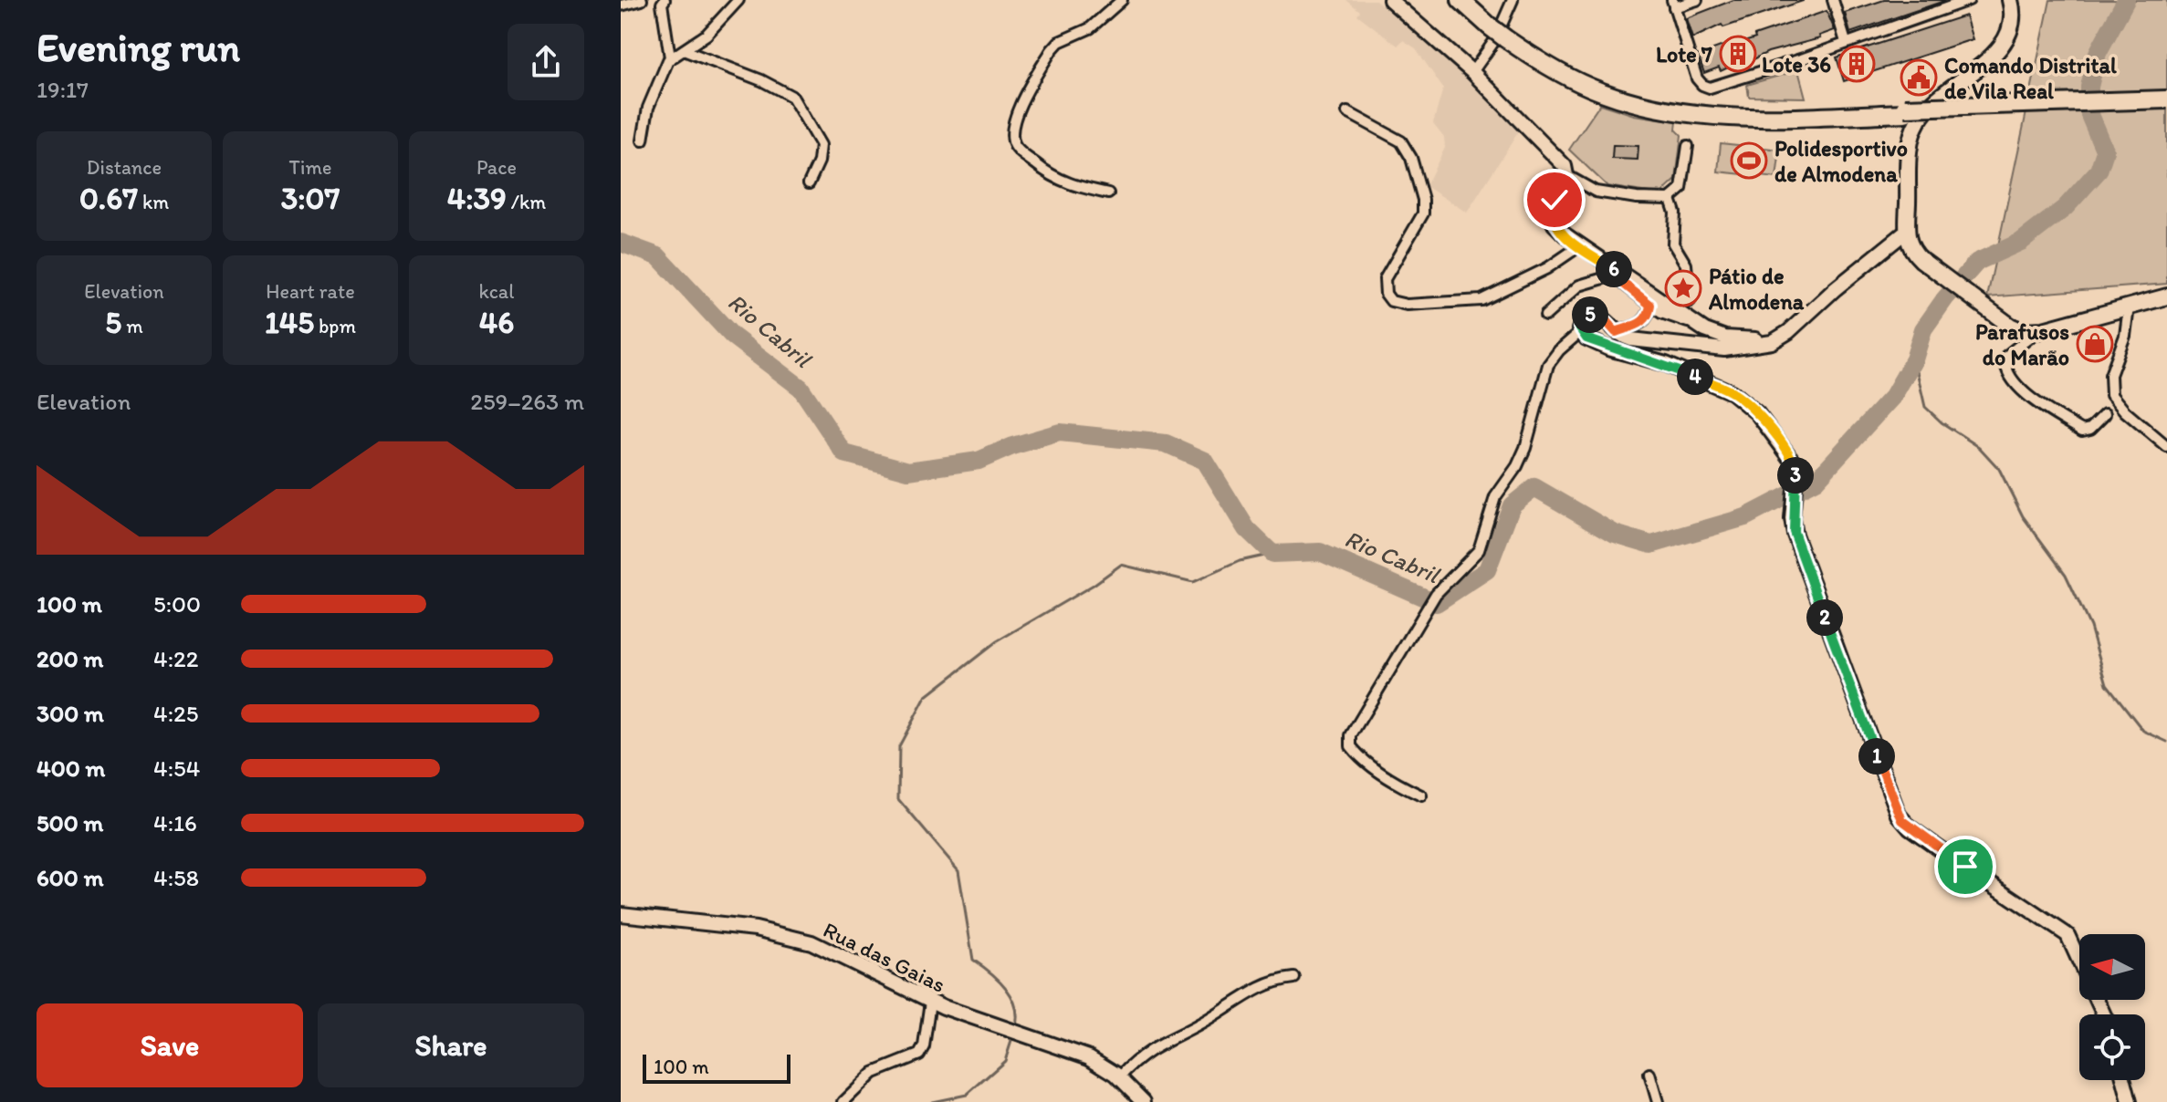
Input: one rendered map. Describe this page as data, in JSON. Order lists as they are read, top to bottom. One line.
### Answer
{"streets":{"main road":["Rua das Gaias"]},"water":["Rio Cabril"],"places":{"building":["Lote 7","Lote 36"],"public building":["Comando Distrital de Vila Real"],"sports":["Polidesportivo de Almodena"],"place":["Pátio de Almodena"],"shop":["Parafusos do Marão"]},"scale_bar":"100 m","north":"left","page":{"heading":["Evening run","19:17"],"stats":[["Distance","0.67 km"],["Time","3:07"],["Pace","4:39 /km"],["Elevation","5 m"],["Heart rate","145 bpm"],["kcal","46"]],"pins":["6","5","4","3","2","1"],"chart":["Elevation","259–263 m"],"list":[{"name":"100 m","note":"5:00"},{"name":"200 m","note":"4:22"},{"name":"300 m","note":"4:25"},{"name":"400 m","note":"4:54"},{"name":"500 m","note":"4:16"},{"name":"600 m","note":"4:58"}],"buttons":["Save","Share"],"scale":"100 m"}}
